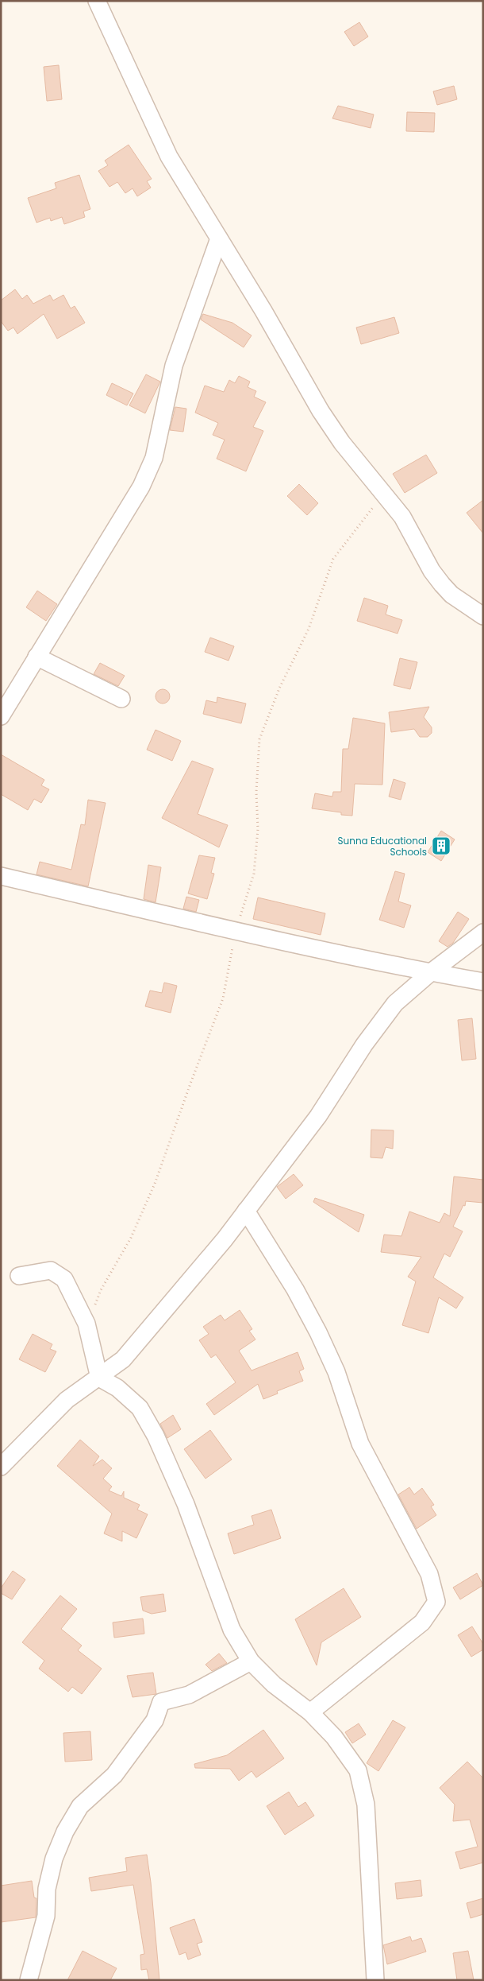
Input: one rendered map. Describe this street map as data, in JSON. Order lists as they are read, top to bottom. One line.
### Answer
{"places":{"building":["Sunna Educational Schools"]}}
